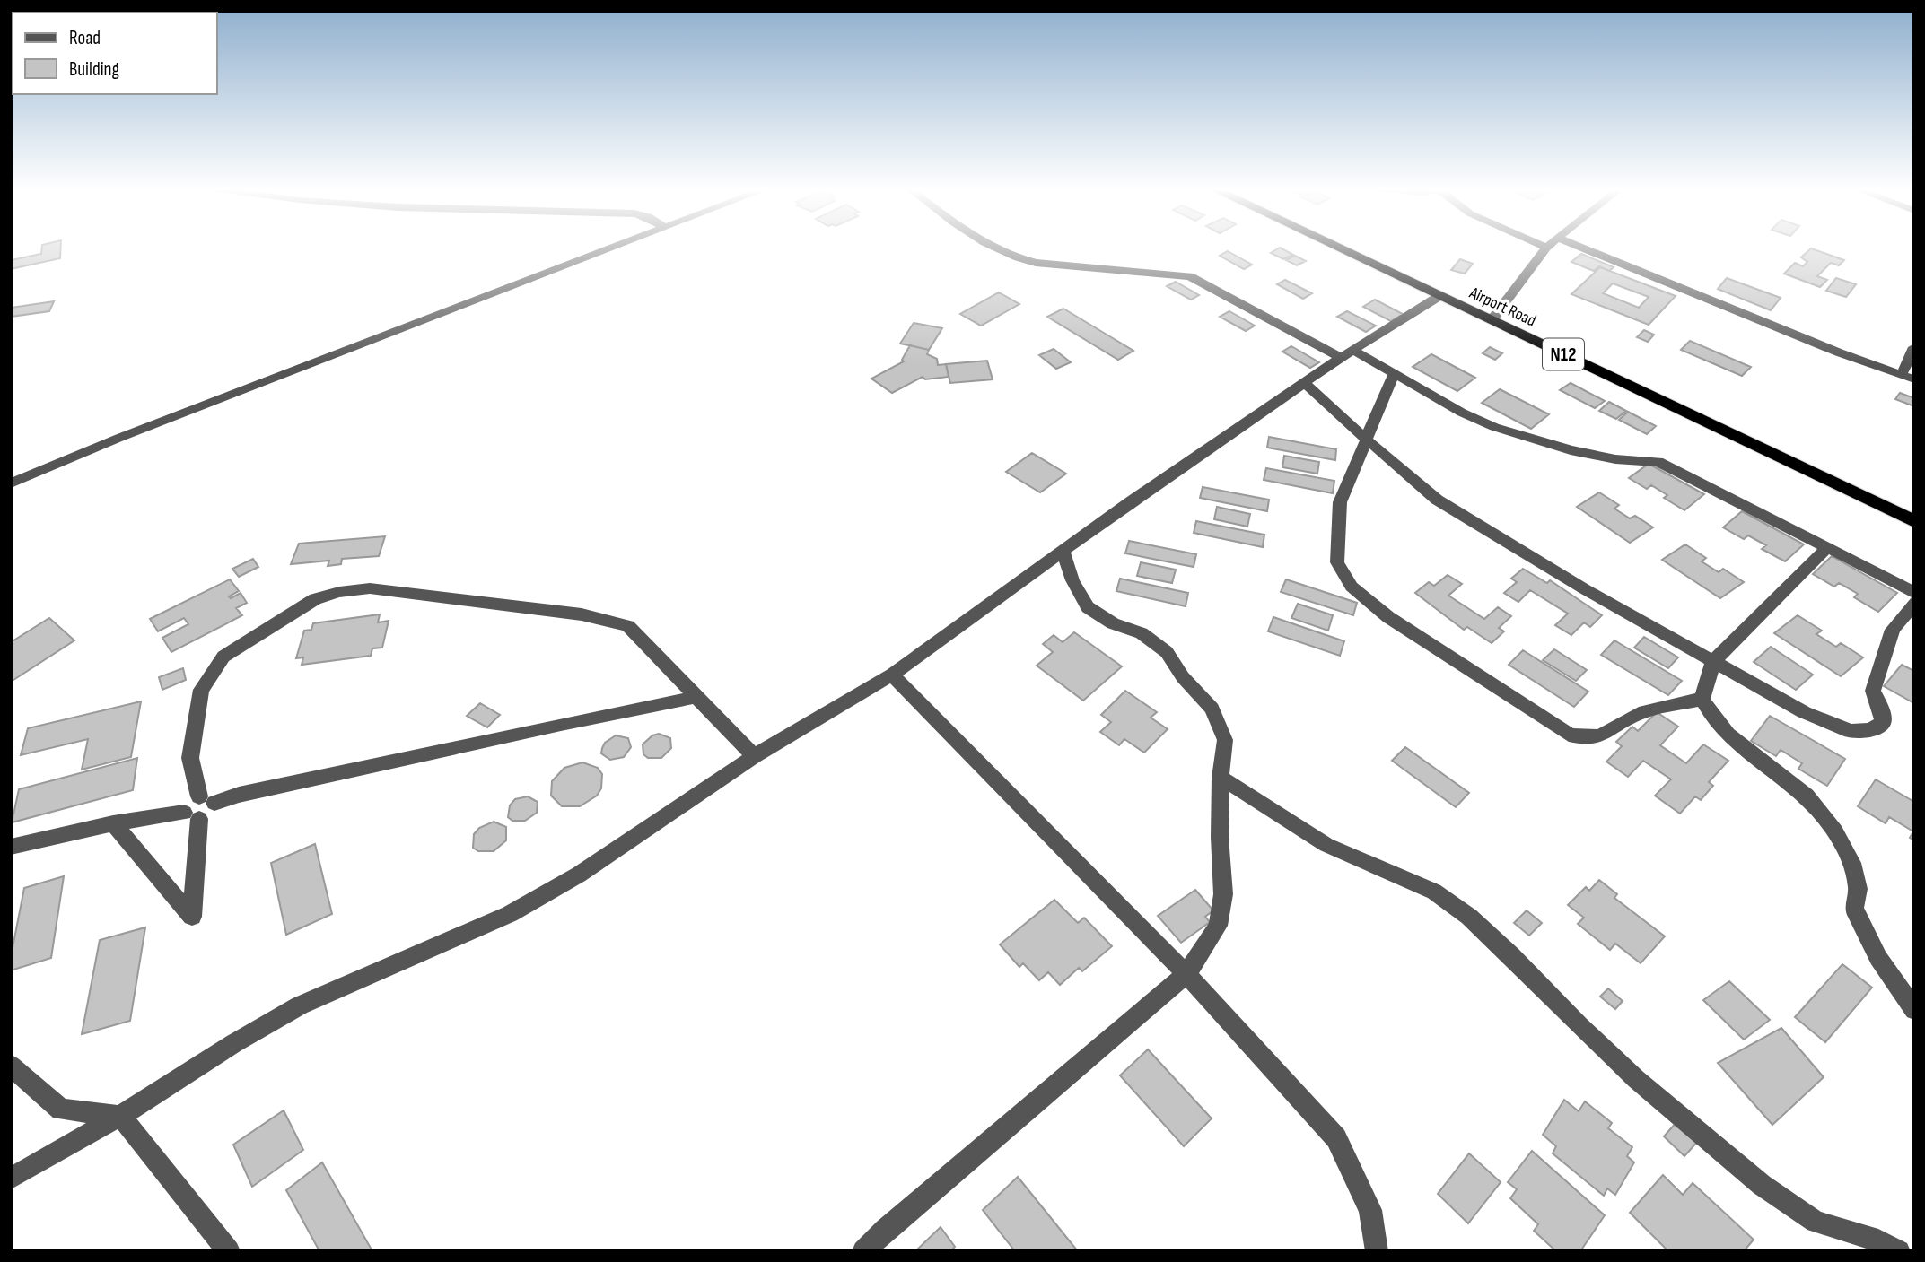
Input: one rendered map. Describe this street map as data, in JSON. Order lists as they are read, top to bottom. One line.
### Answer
{"streets":{"highway":["Airport Road","N12"]},"legend":["Road","Building"]}
